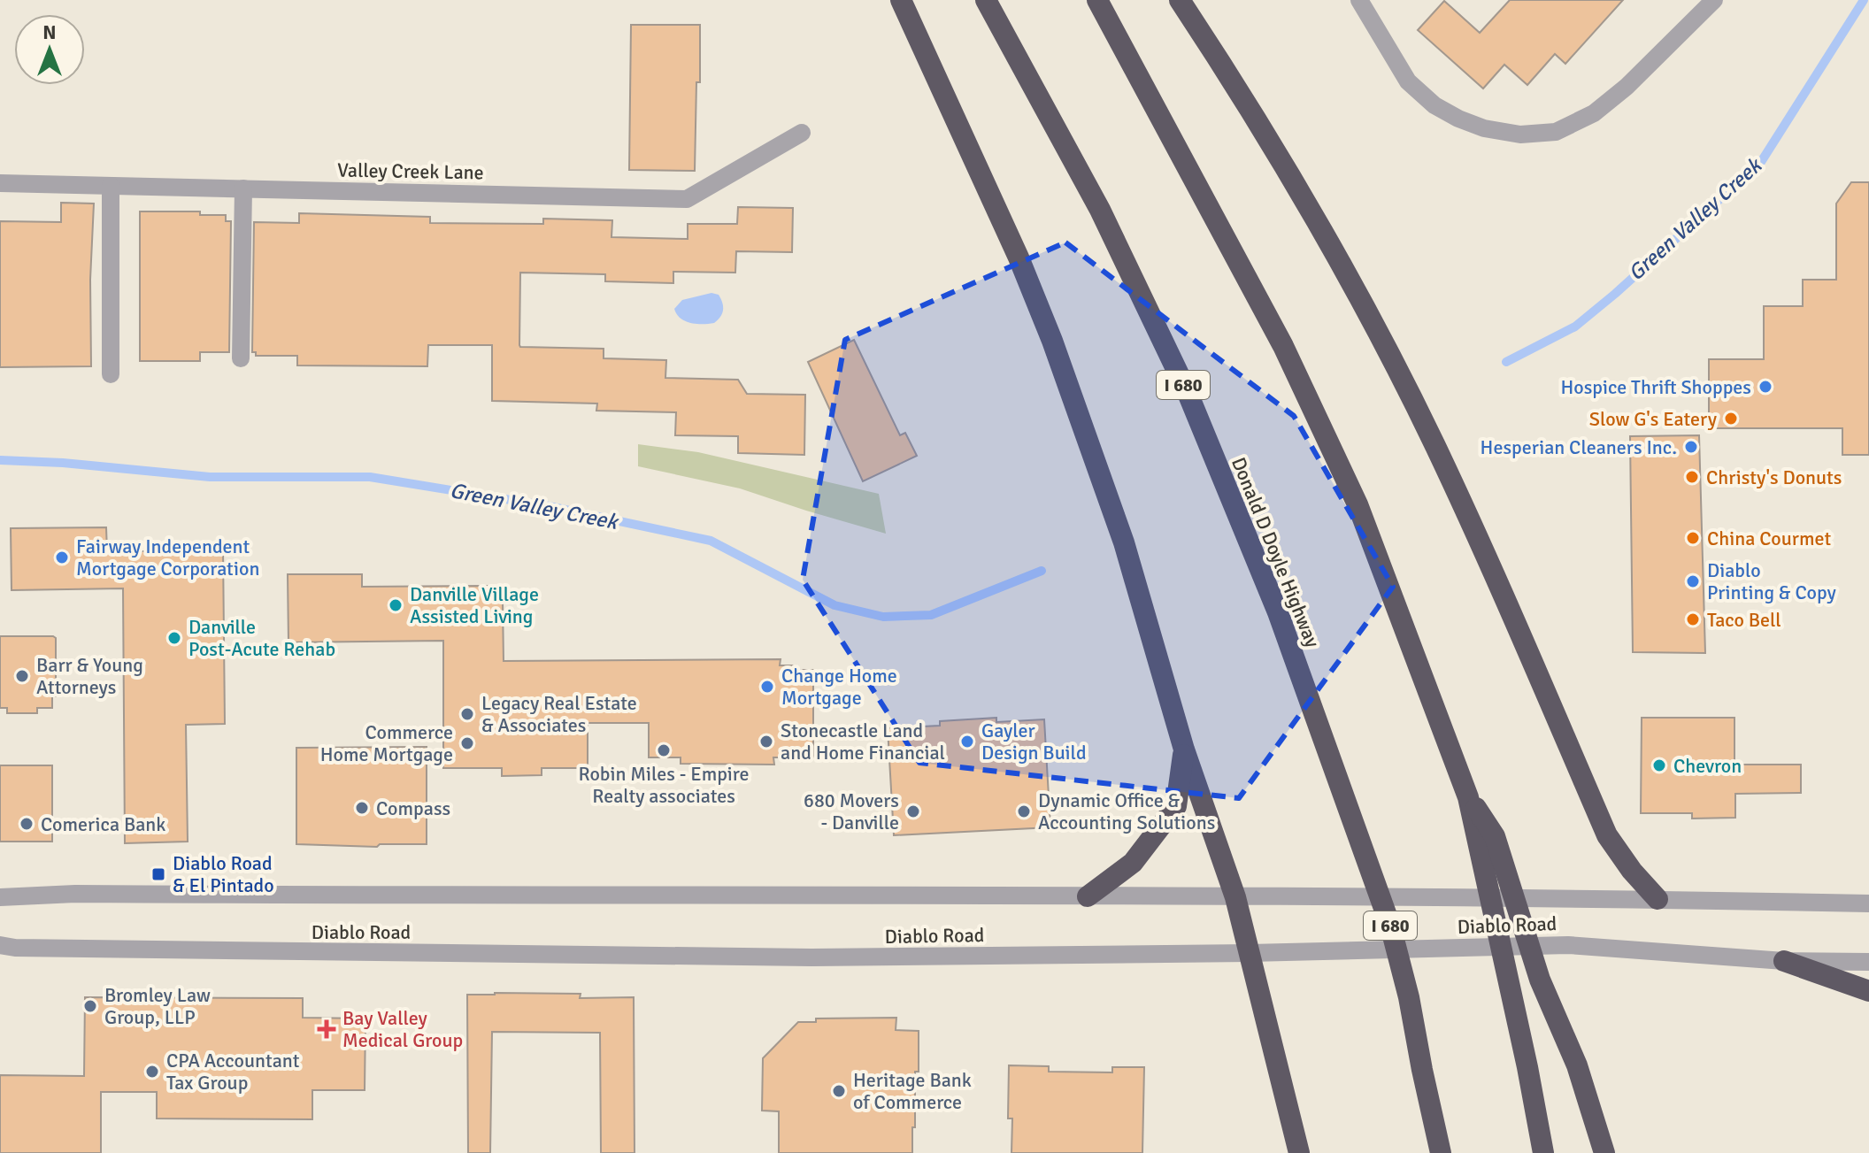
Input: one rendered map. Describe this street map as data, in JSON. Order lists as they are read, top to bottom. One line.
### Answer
{"streets":{"highway":["I 680","Donald D Doyle Highway"],"street":["Valley Creek Lane","Diablo Road"]},"water":["Green Valley Creek"],"places":{"other":["Hospice Thrift Shoppes","Slow G's Eatery","Hesperian Cleaners Inc.","Christy's Donuts","China Courmet","Fairway Independent Mortgage Corporation","Diablo Printing & Copy","Danville Village Assisted Living","Taco Bell","Danville Post-Acute Rehab","Barr & Young Attorneys","Change Home Mortgage","Legacy Real Estate & Associates","Stonecastle Land and Home Financial","Gayler Design Build","Commerce Home Mortgage","Robin Miles - Empire Realty associates","Chevron","Compass","680 Movers - Danville","Dynamic Office & Accounting Solutions","Comerica Bank","Bromley Law Group, LLP","CPA Accountant Tax Group","Heritage Bank of Commerce"],"transit":["Diablo Road & El Pintado"],"health":["Bay Valley Medical Group"]},"north":"top"}
